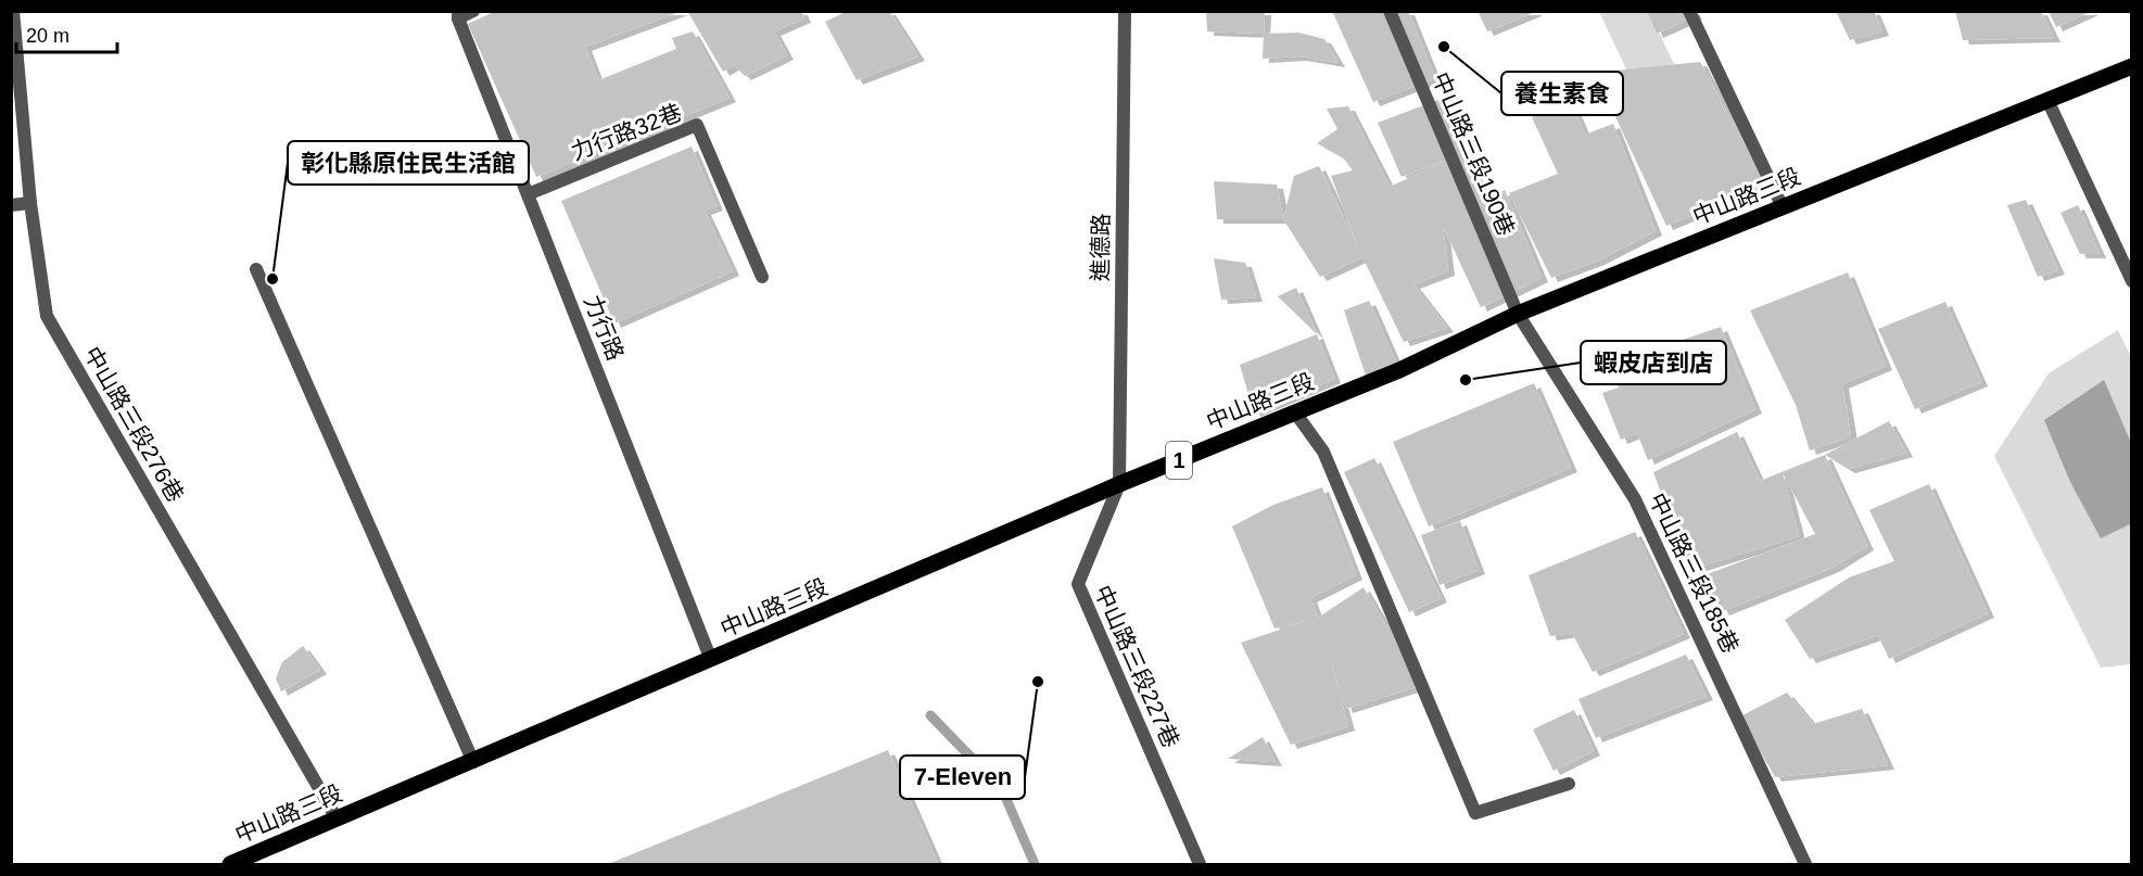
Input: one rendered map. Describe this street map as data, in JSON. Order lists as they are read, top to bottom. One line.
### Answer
{"streets":{"main road":["中山路三段","1"],"street":["力行路32巷","中山路三段190巷","進德路","力行路","中山路三段276巷","中山路三段185巷","中山路三段227巷"]},"crossings":[["力行路32巷","力行路"],["中山路三段190巷","中山路三段"],["中山路三段190巷","中山路三段185巷"],["中山路三段","進德路"],["中山路三段","力行路"],["中山路三段","中山路三段276巷"],["中山路三段","中山路三段185巷"],["中山路三段","中山路三段227巷"],["進德路","中山路三段227巷"]],"places":["養生素食","彰化縣原住民生活館","蝦皮店到店","7-Eleven"],"scale_bar":"20 m"}
